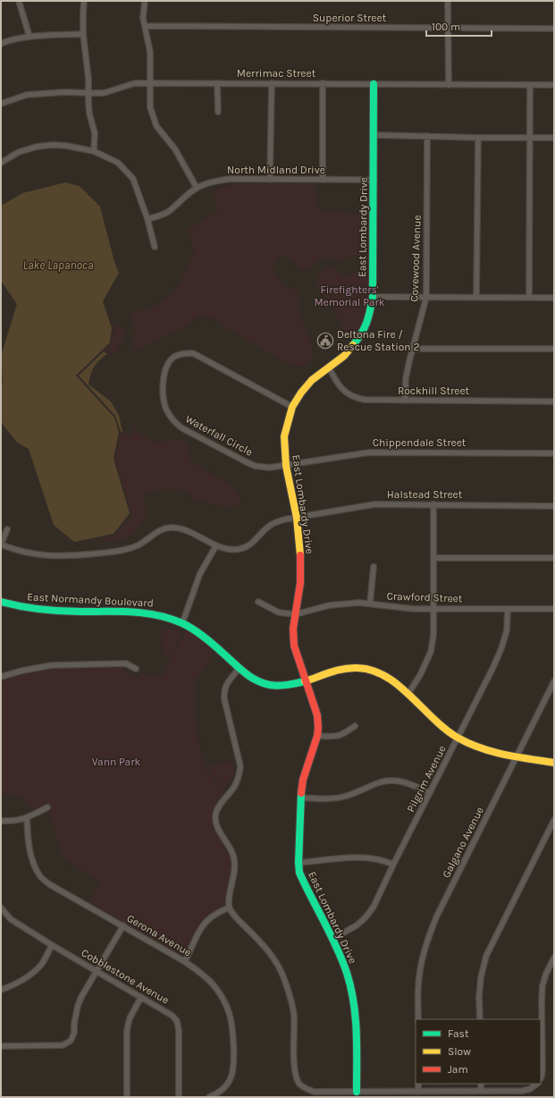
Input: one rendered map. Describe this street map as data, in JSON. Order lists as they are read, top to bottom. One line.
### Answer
{"streets":{"street":["Superior Street","Merrimac Street","North Midland Drive","East Lombardy Drive","Covewood Avenue","Rockhill Street","Waterfall Circle","Chippendale Street","Halstead Street","Crawford Street","East Normandy Boulevard","Pilgrim Avenue","Galgano Avenue","Gerona Avenue","Cobblestone Avenue"]},"crossings":[["Merrimac Street","East Lombardy Drive"],["North Midland Drive","East Lombardy Drive"],["East Lombardy Drive","Rockhill Street"],["East Lombardy Drive","Waterfall Circle"],["East Lombardy Drive","Chippendale Street"],["East Lombardy Drive","Halstead Street"],["East Lombardy Drive","Crawford Street"],["East Lombardy Drive","East Normandy Boulevard"],["East Lombardy Drive","Pilgrim Avenue"],["Covewood Avenue","Rockhill Street"],["Waterfall Circle","Chippendale Street"],["Crawford Street","Pilgrim Avenue"],["East Normandy Boulevard","Pilgrim Avenue"],["East Normandy Boulevard","Galgano Avenue"]],"water":["Lake Lapanoca"],"parks":["Firefighters' Memorial Park","Vann Park"],"places":{"public building":["Deltona Fire / Rescue Station 2"]},"legend":["Fast","Slow","Jam"],"scale_bar":"100 m"}
